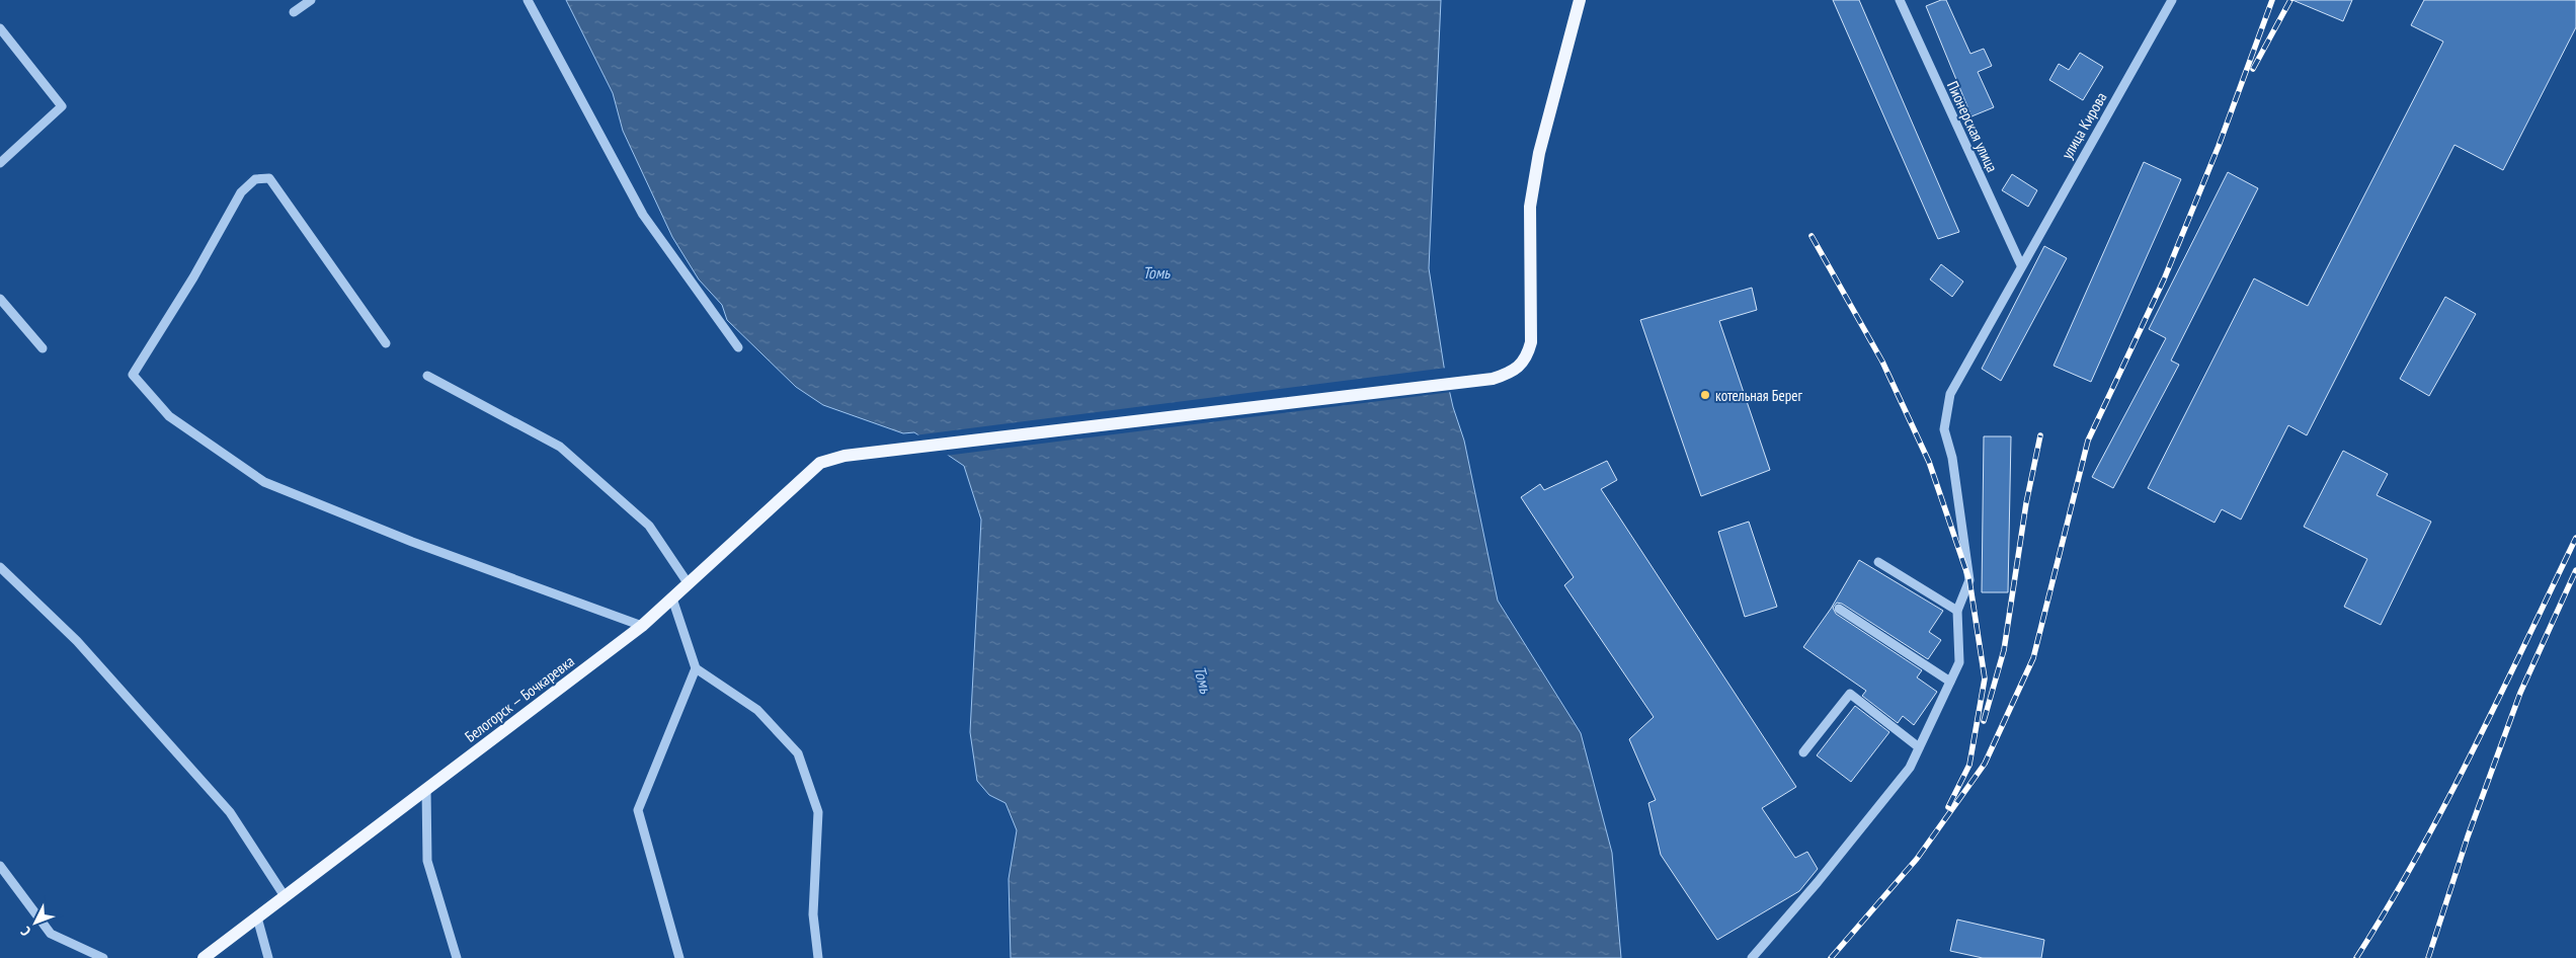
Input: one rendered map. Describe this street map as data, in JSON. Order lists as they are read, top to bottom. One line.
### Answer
{"streets":{"main road":["Белогорск — Бочкаревка"],"street":["улица Кирова","Пионерская улица"]},"crossings":[["улица Кирова","Пионерская улица"]],"water":["Томь"],"places":["котельная Берег"],"north":"bottom left"}
